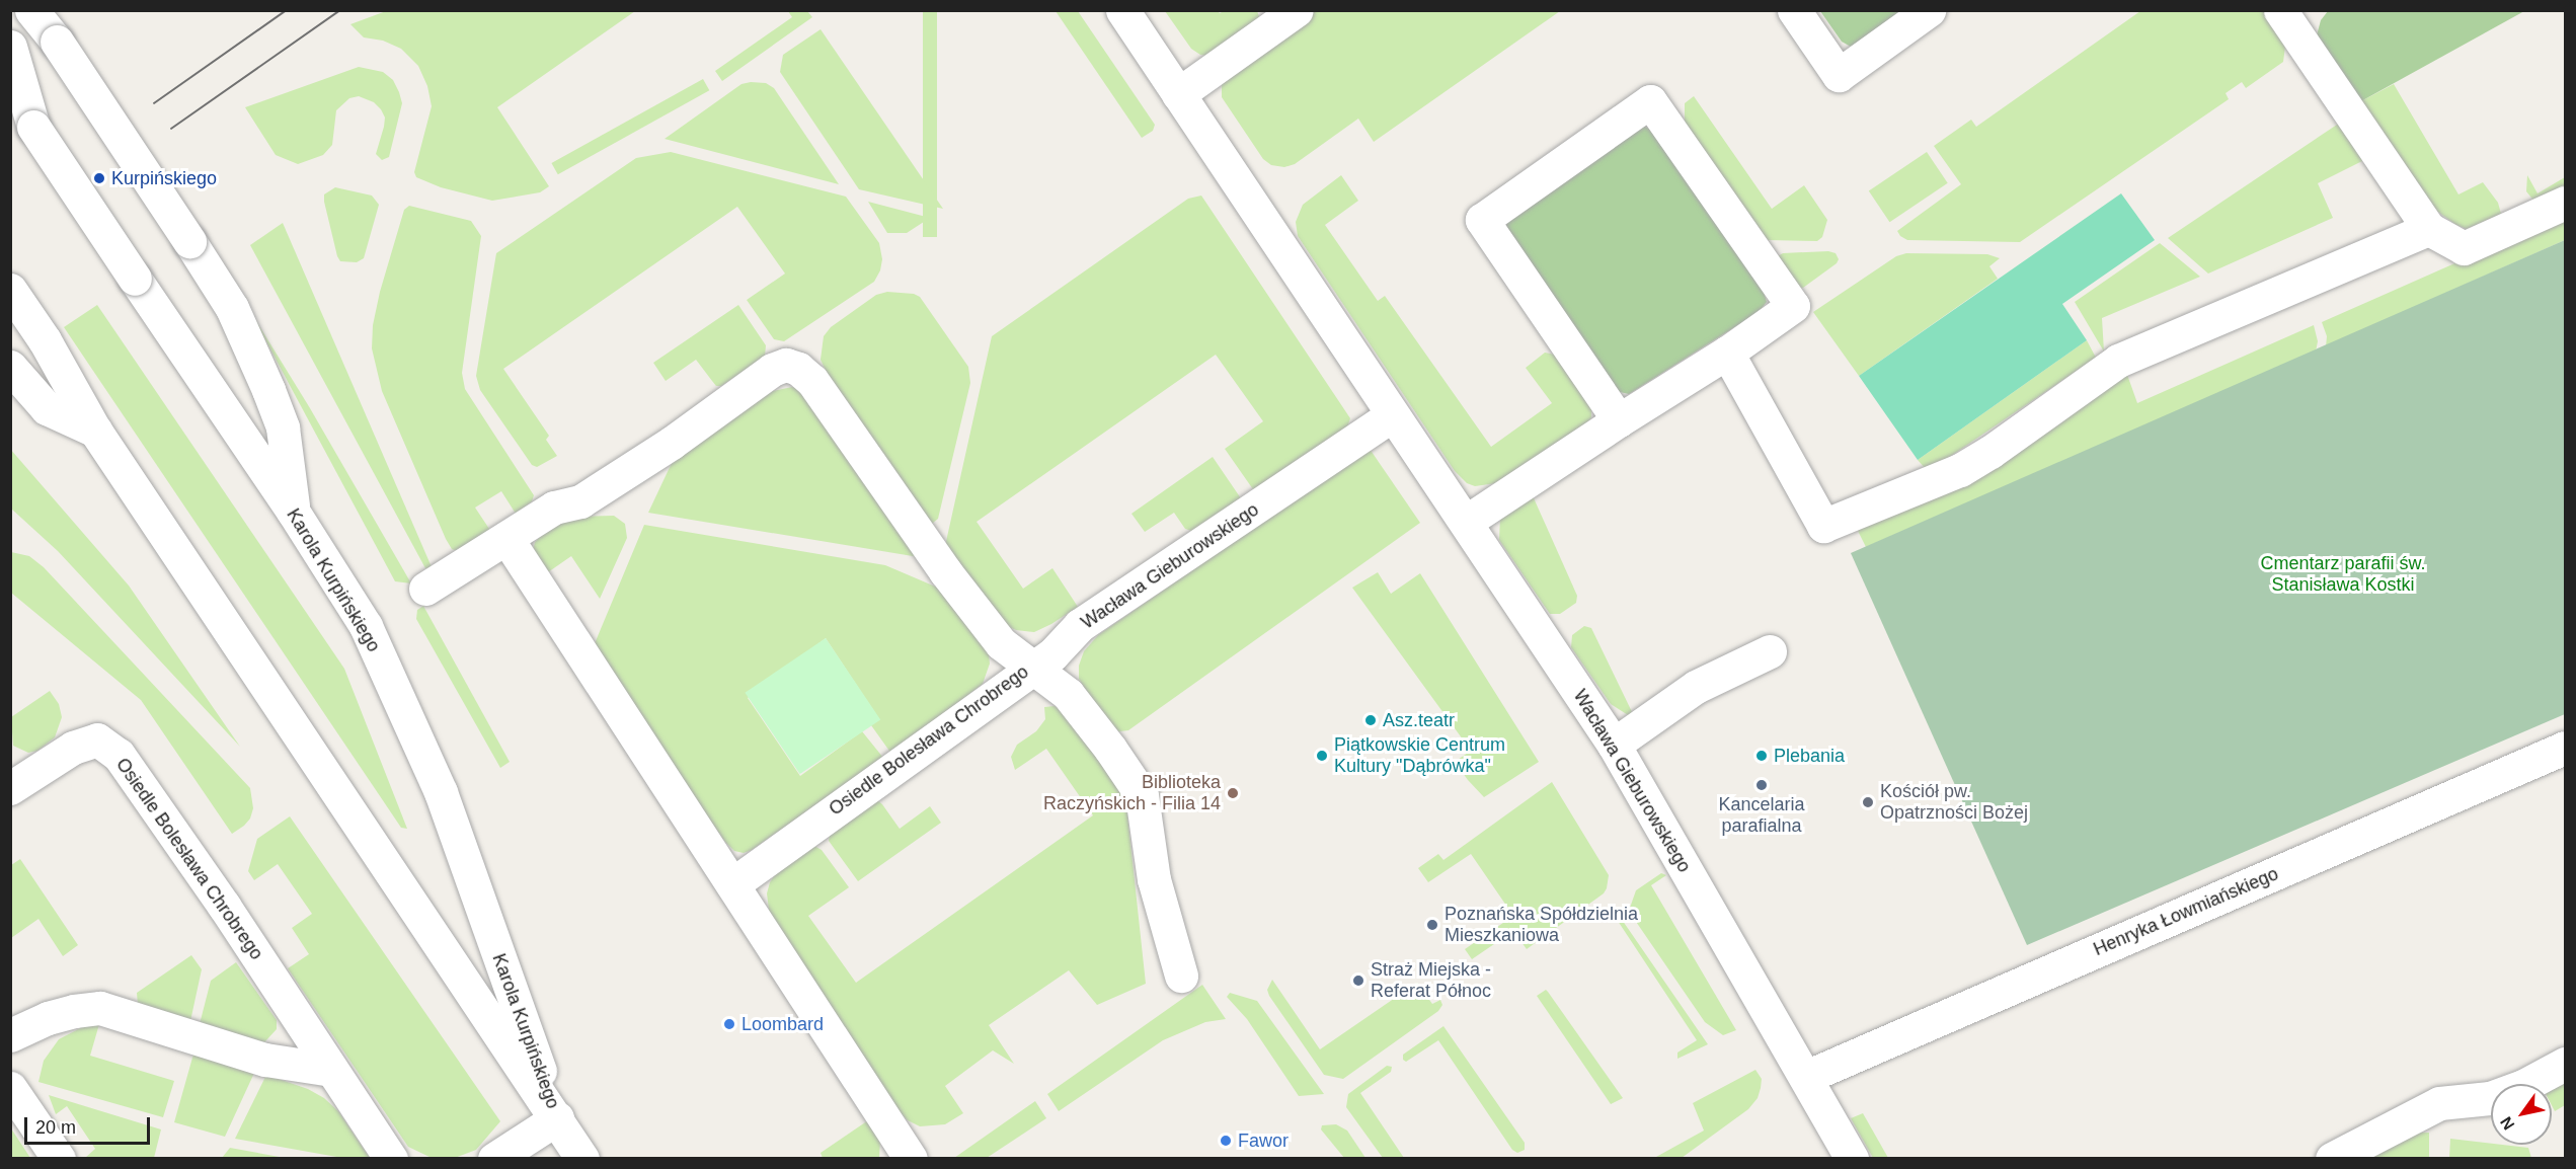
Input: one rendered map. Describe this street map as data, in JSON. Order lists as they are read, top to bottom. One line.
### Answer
{"streets":{"street":["Wacława Gieburowskiego","Karola Kurpińskiego","Osiedle Bolesława Chrobrego","Henryka Łowmiańskiego"]},"crossings":[["Wacława Gieburowskiego","Osiedle Bolesława Chrobrego"],["Wacława Gieburowskiego","Henryka Łowmiańskiego"]],"parks":["Cmentarz parafii św. Stanisława Kostki"],"places":["Kurpińskiego","Asz.teatr","Piątkowskie Centrum Kultury \"Dąbrówka\"","Plebania","Kancelaria parafialna","Biblioteka Raczyńskich - Filia 14","Kościół pw. Opatrzności Bożej","Poznańska Spółdzielnia Mieszkaniowa","Straż Miejska - Referat Północ","Loombard","Fawor"],"scale_bar":"20 m","north":"bottom left"}
